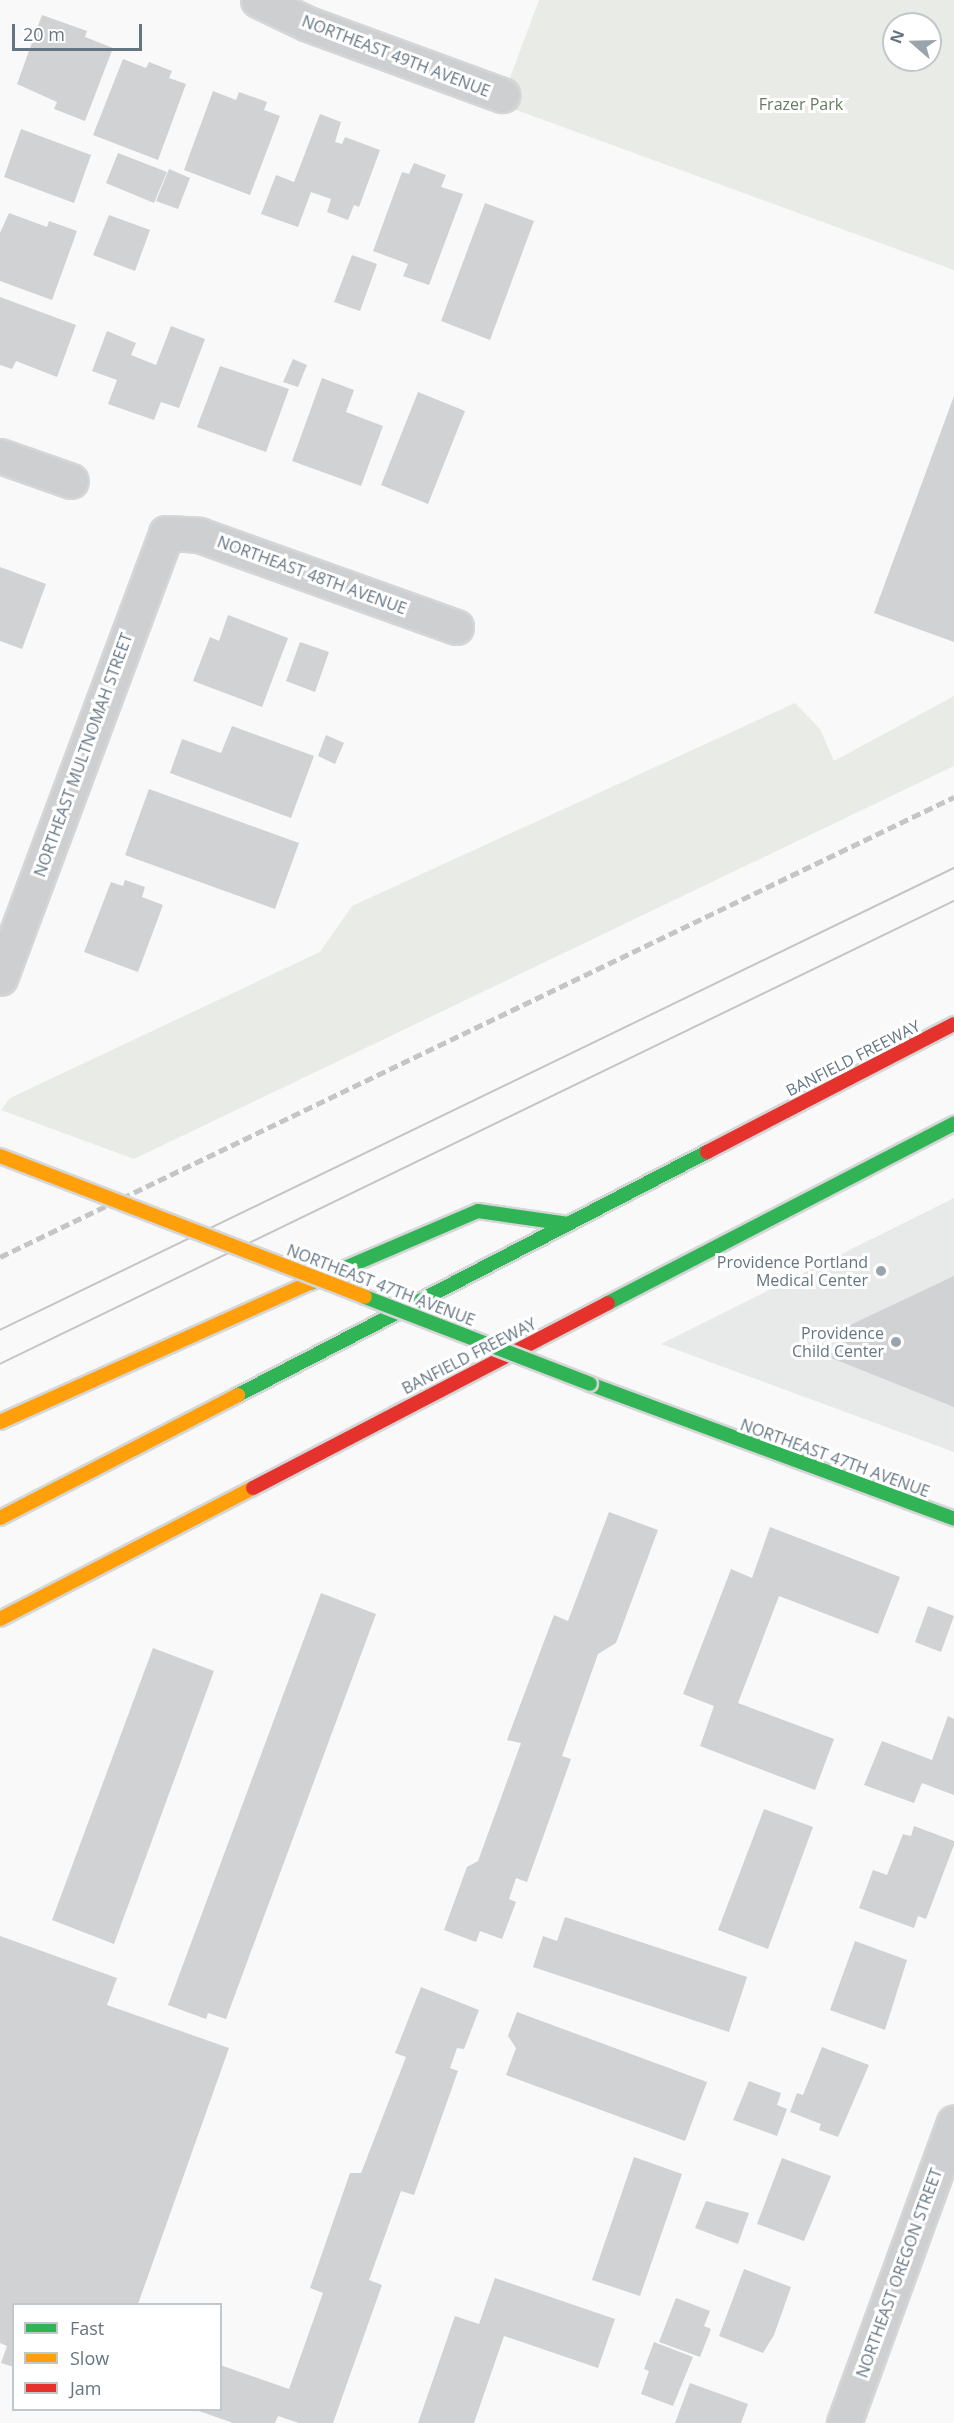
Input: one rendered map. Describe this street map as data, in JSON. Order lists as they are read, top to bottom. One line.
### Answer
{"streets":{"main road":["BANFIELD FREEWAY","NORTHEAST 47TH AVENUE"],"street":["NORTHEAST 49TH AVENUE","NORTHEAST 48TH AVENUE","NORTHEAST MULTNOMAH STREET","NORTHEAST OREGON STREET"]},"crossings":[["NORTHEAST 48TH AVENUE","NORTHEAST MULTNOMAH STREET"]],"parks":["Frazer Park"],"places":["Providence Portland Medical Center","Providence Child Center"],"legend":["Fast","Slow","Jam"],"scale_bar":"20 m","north":"left"}
